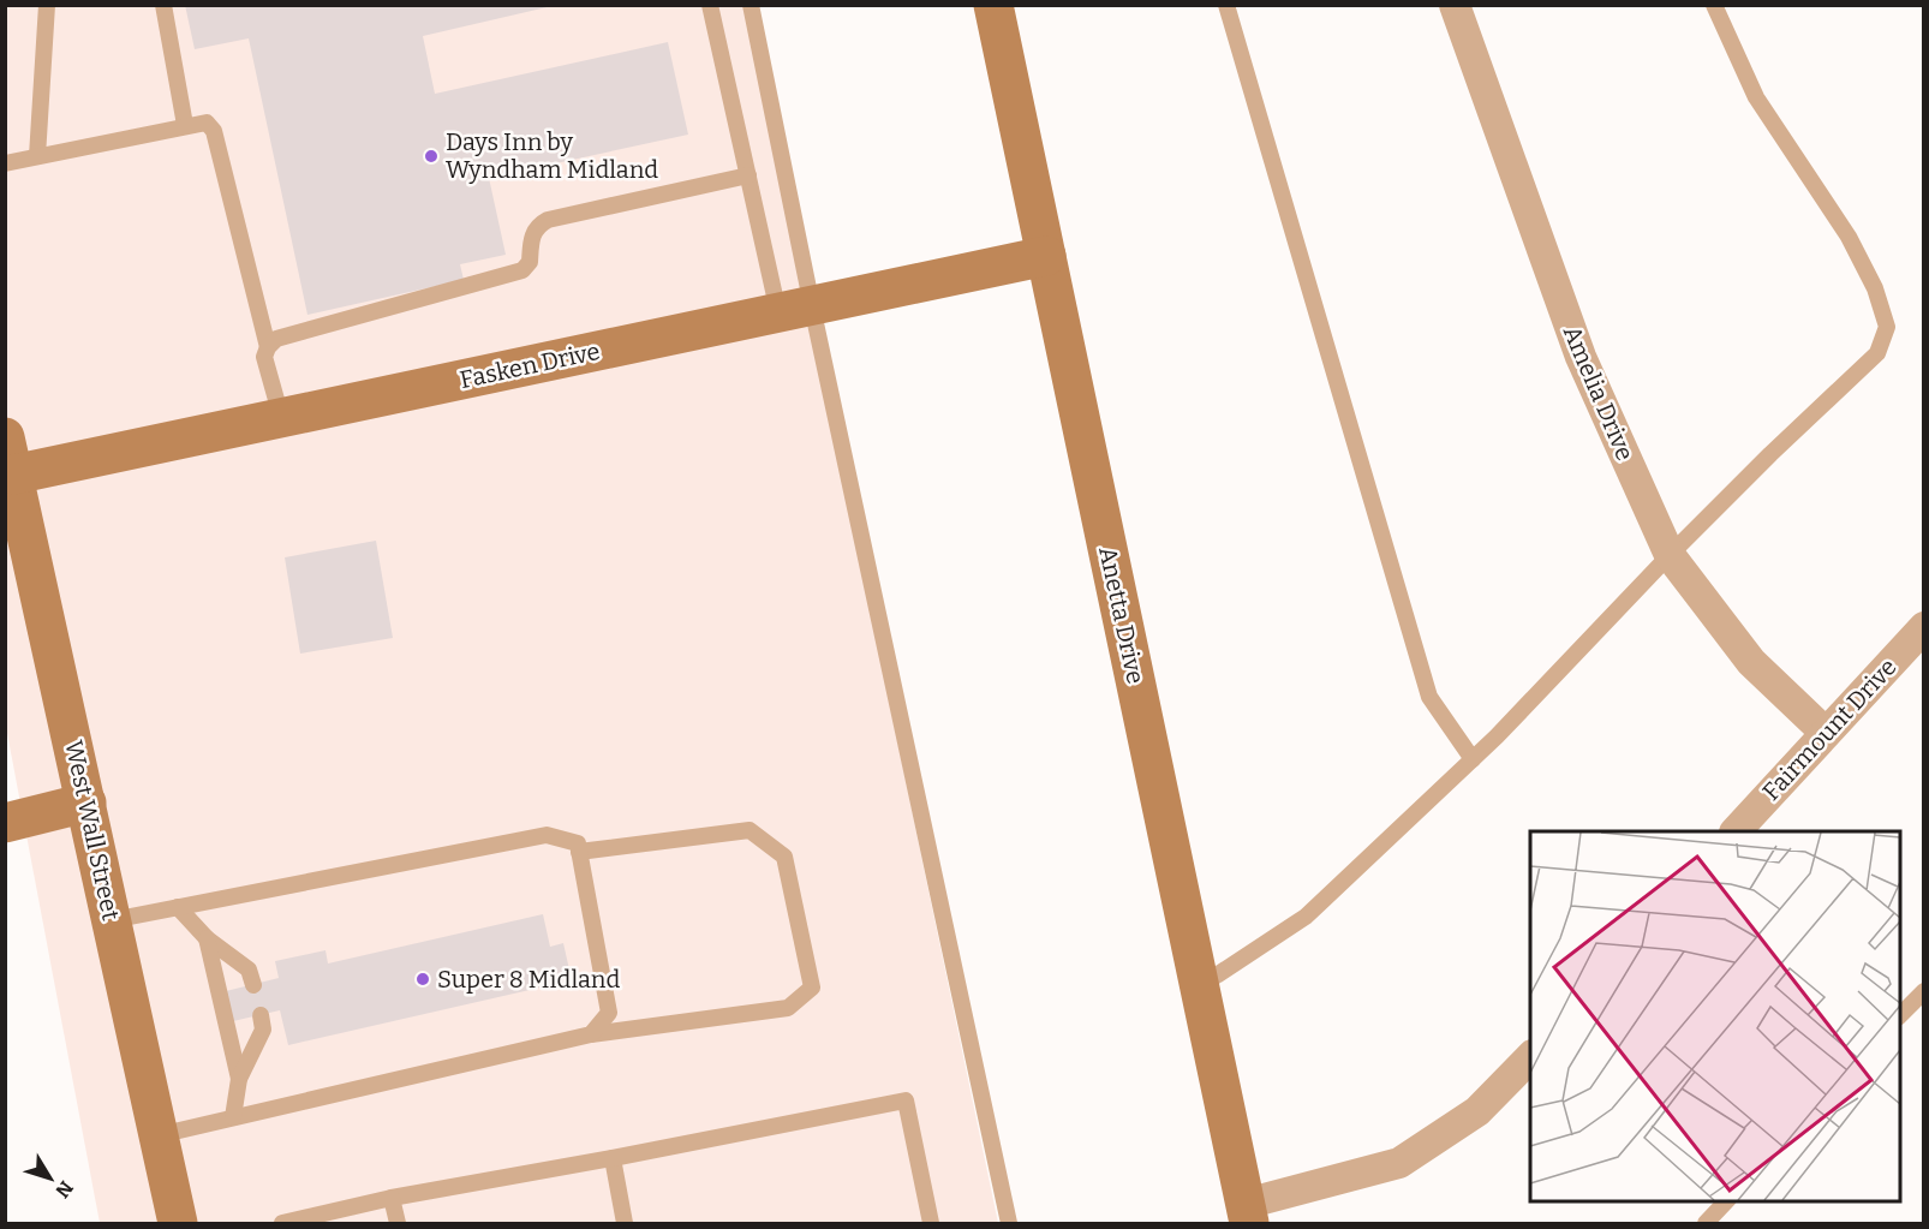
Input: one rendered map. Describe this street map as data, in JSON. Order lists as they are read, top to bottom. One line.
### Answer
{"streets":{"street":["Fasken Drive","Amelia Drive","Anetta Drive","Fairmount Drive","West Wall Street"]},"crossings":[["Fasken Drive","Anetta Drive"],["Fasken Drive","West Wall Street"],["Amelia Drive","Fairmount Drive"]],"places":["Days Inn by Wyndham Midland","Super 8 Midland"],"north":"bottom right"}
